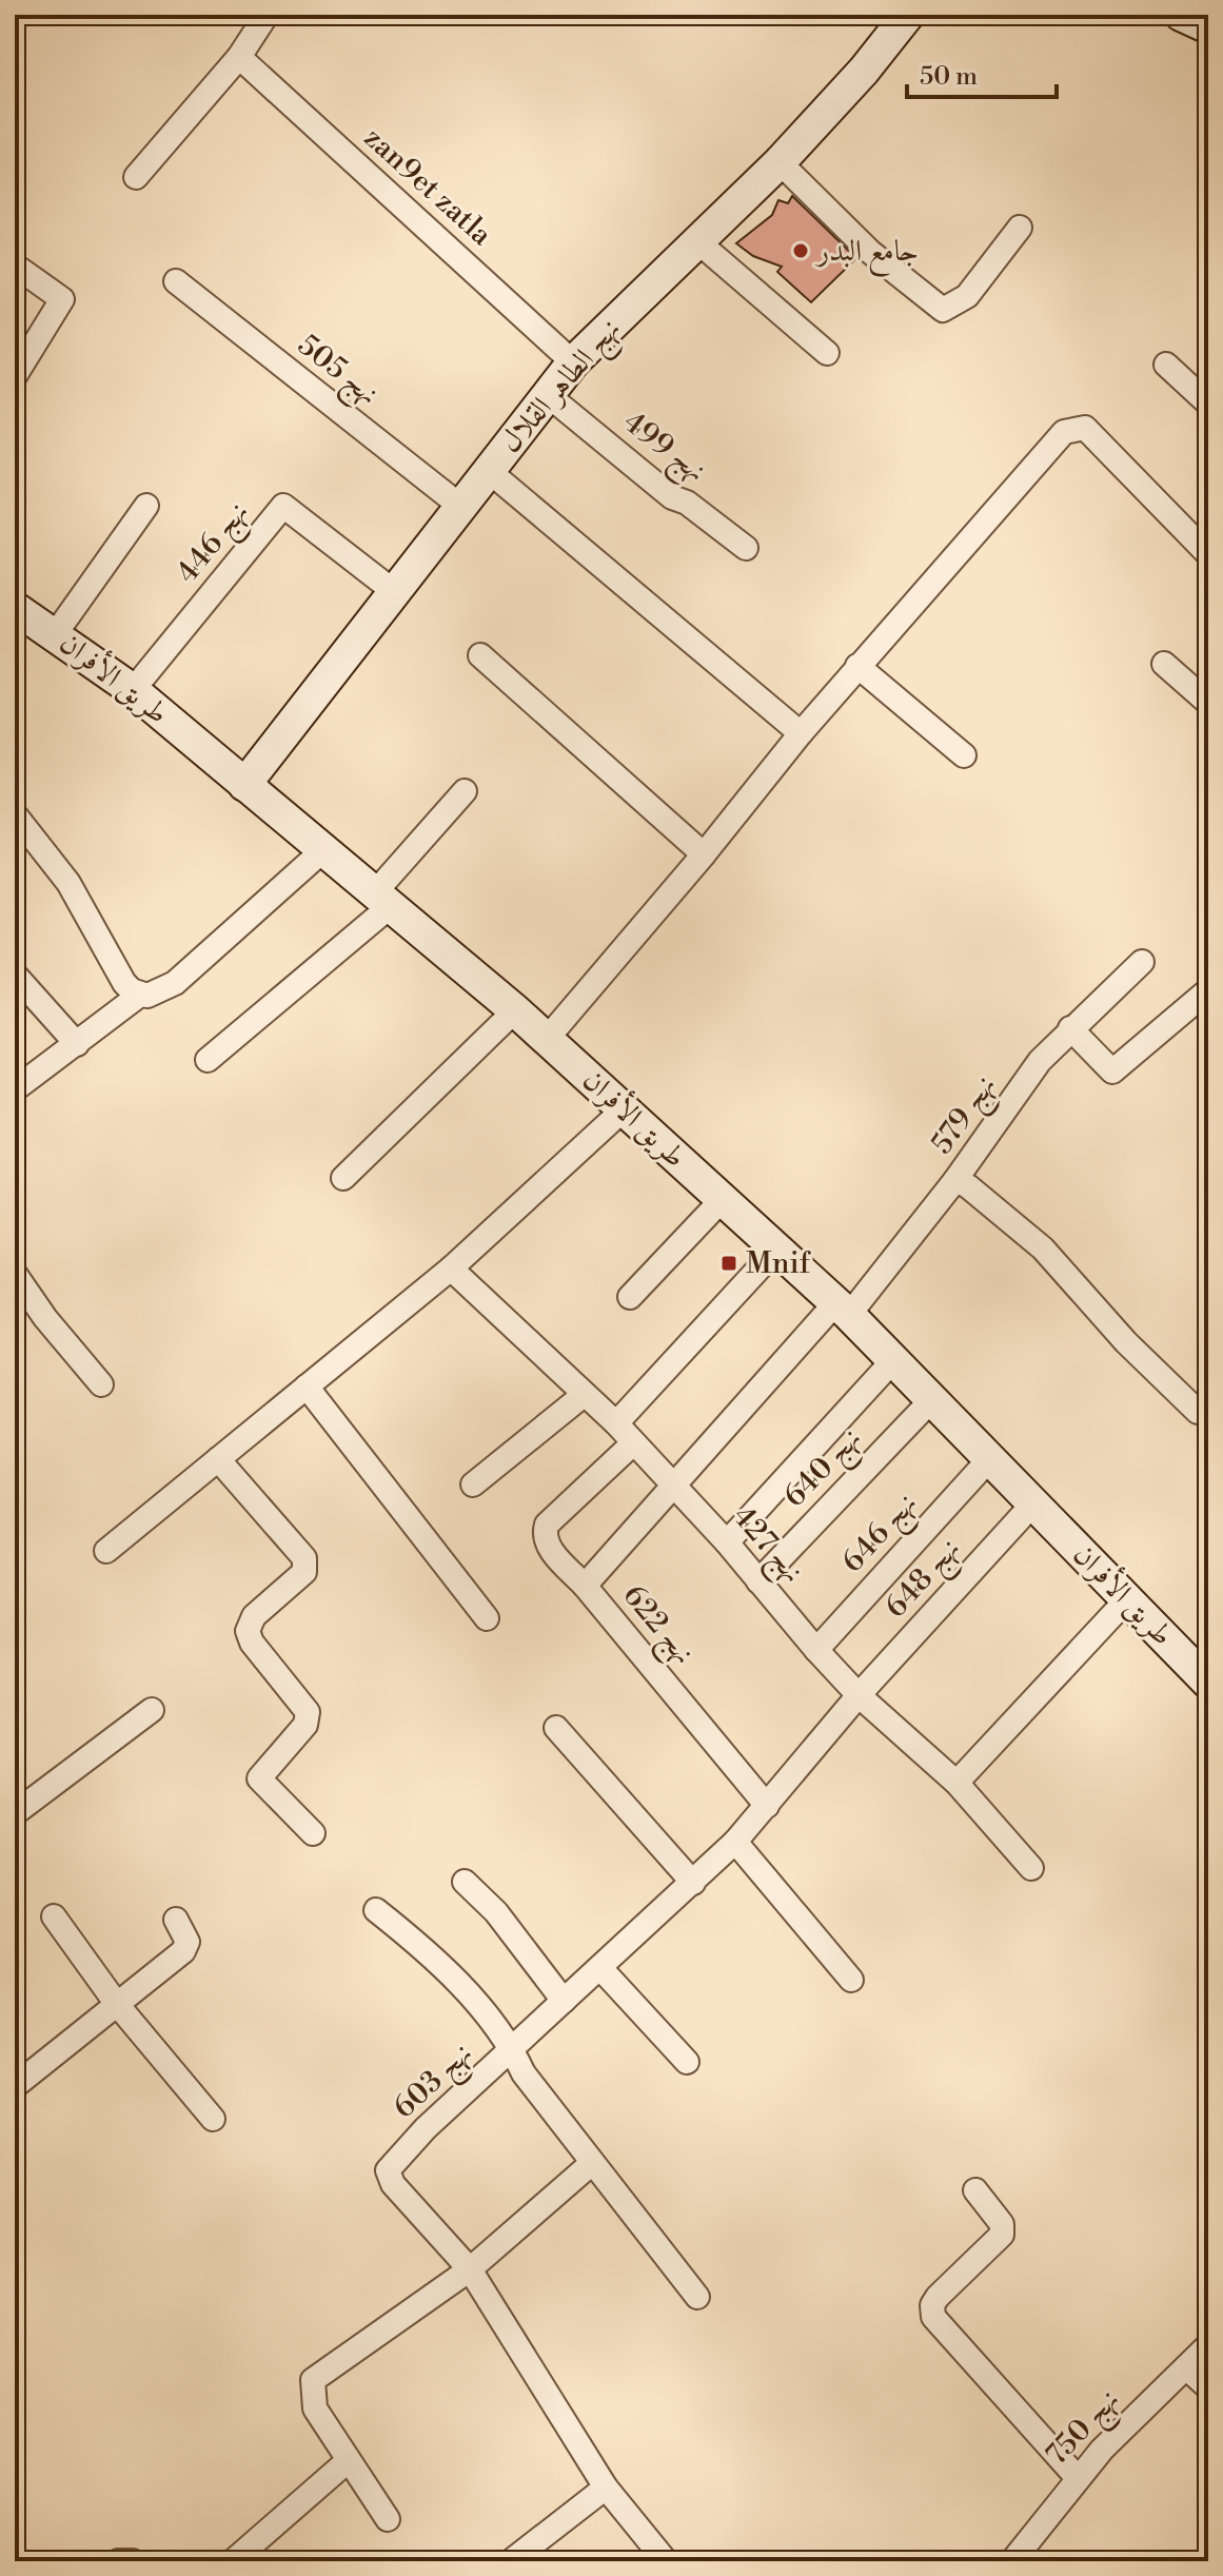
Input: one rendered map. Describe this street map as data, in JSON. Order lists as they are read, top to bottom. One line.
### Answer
{"streets":{"main road":["نهج الطاهر القلال","طريق الأفران"],"street":["zan9et zatla","نهج 505","نهج 499","نهج 446","نهج 579","نهج 640","نهج 646","نهج 427","نهج 648","نهج 622","نهج 603","نهج 750"]},"crossings":[["zan9et zatla","نهج الطاهر القلال"],["نهج 505","نهج الطاهر القلال"],["نهج الطاهر القلال","نهج 499"],["نهج الطاهر القلال","نهج 446"],["نهج الطاهر القلال","طريق الأفران"],["نهج 446","طريق الأفران"],["طريق الأفران","نهج 579"],["طريق الأفران","نهج 640"],["طريق الأفران","نهج 646"],["طريق الأفران","نهج 648"],["نهج 579","نهج 427"],["نهج 579","نهج 622"],["نهج 640","نهج 427"],["نهج 646","نهج 427"],["نهج 427","نهج 648"],["نهج 427","نهج 622"],["نهج 427","نهج 603"],["نهج 648","نهج 603"],["نهج 622","نهج 603"]],"places":{"other":["جامع البدر"],"transit":["Mnif"]},"scale_bar":"50 m"}
